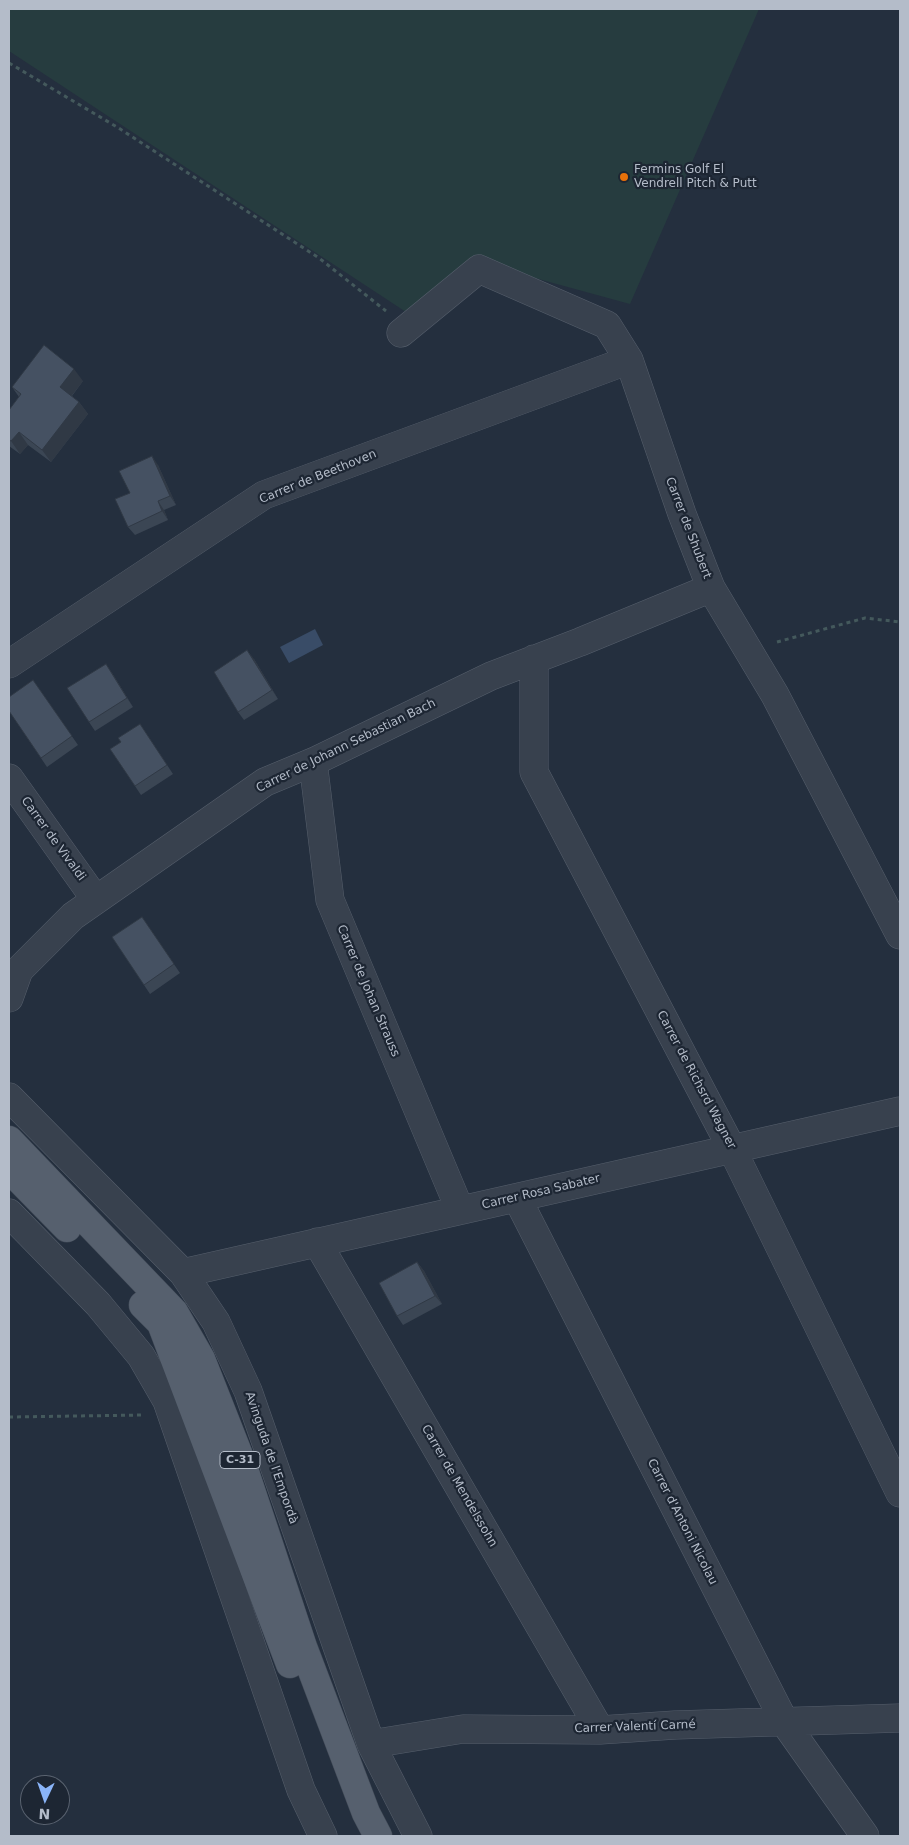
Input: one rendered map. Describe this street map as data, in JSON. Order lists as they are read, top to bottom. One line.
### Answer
{"streets":{"main road":["C-31"],"street":["Carrer de Beethoven","Carrer de Shubert","Carrer de Johann Sebastian Bach","Carrer de Vivaldi","Carrer de Johan Strauss","Carrer de Richsrd Wagner","Carrer Rosa Sabater","Avinguda de l'Empordà","Carrer de Mendelssohn","Carrer d'Antoni Nicolau","Carrer Valentí Carné"]},"crossings":[["Carrer de Beethoven","Carrer de Shubert"],["Carrer de Shubert","Carrer de Johann Sebastian Bach"],["Carrer de Johann Sebastian Bach","Carrer de Vivaldi"],["Carrer de Johann Sebastian Bach","Carrer de Johan Strauss"],["Carrer de Johann Sebastian Bach","Carrer de Richsrd Wagner"],["Carrer de Johan Strauss","Carrer Rosa Sabater"],["Carrer de Richsrd Wagner","Carrer Rosa Sabater"],["Carrer Rosa Sabater","Avinguda de l'Empordà"],["Carrer Rosa Sabater","Carrer de Mendelssohn"],["Carrer Rosa Sabater","Carrer d'Antoni Nicolau"],["Avinguda de l'Empordà","Carrer Valentí Carné"],["Carrer de Mendelssohn","Carrer Valentí Carné"],["Carrer d'Antoni Nicolau","Carrer Valentí Carné"]],"places":["Fermins Golf El Vendrell Pitch & Putt"],"north":"bottom"}
